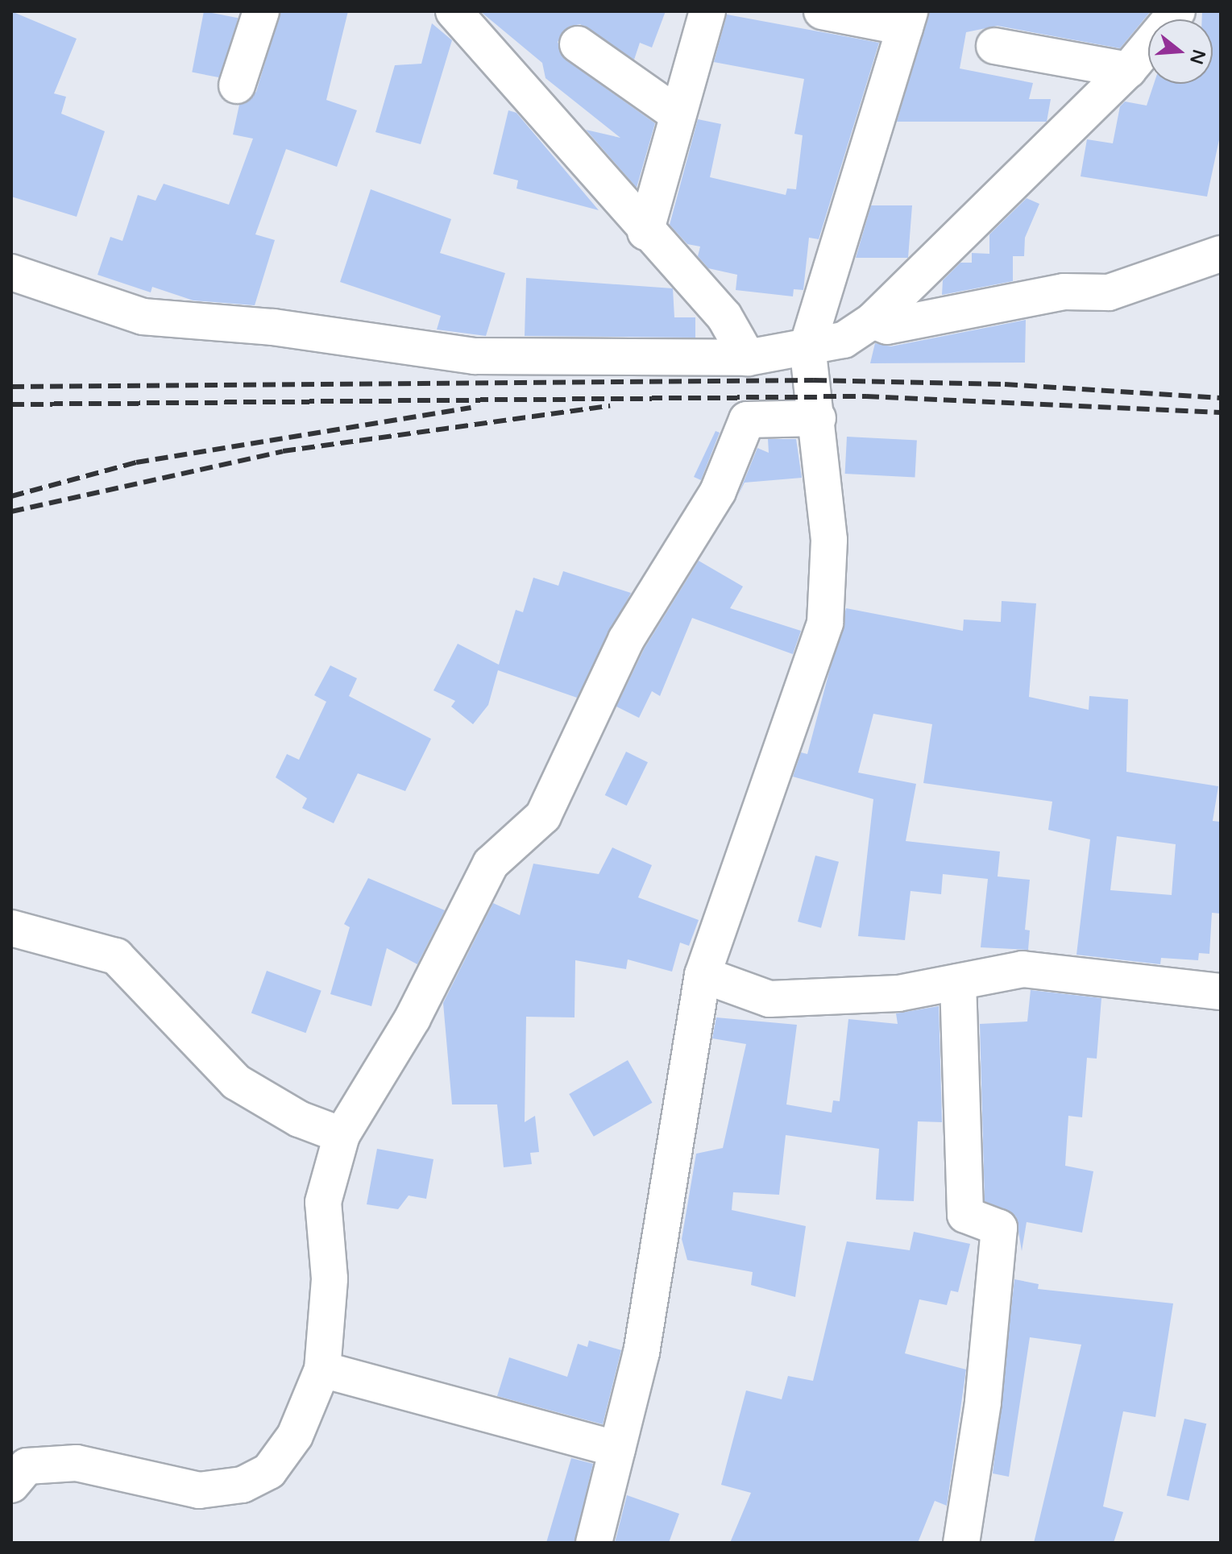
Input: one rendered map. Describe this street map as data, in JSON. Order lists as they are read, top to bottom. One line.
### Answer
{"north":"right"}
